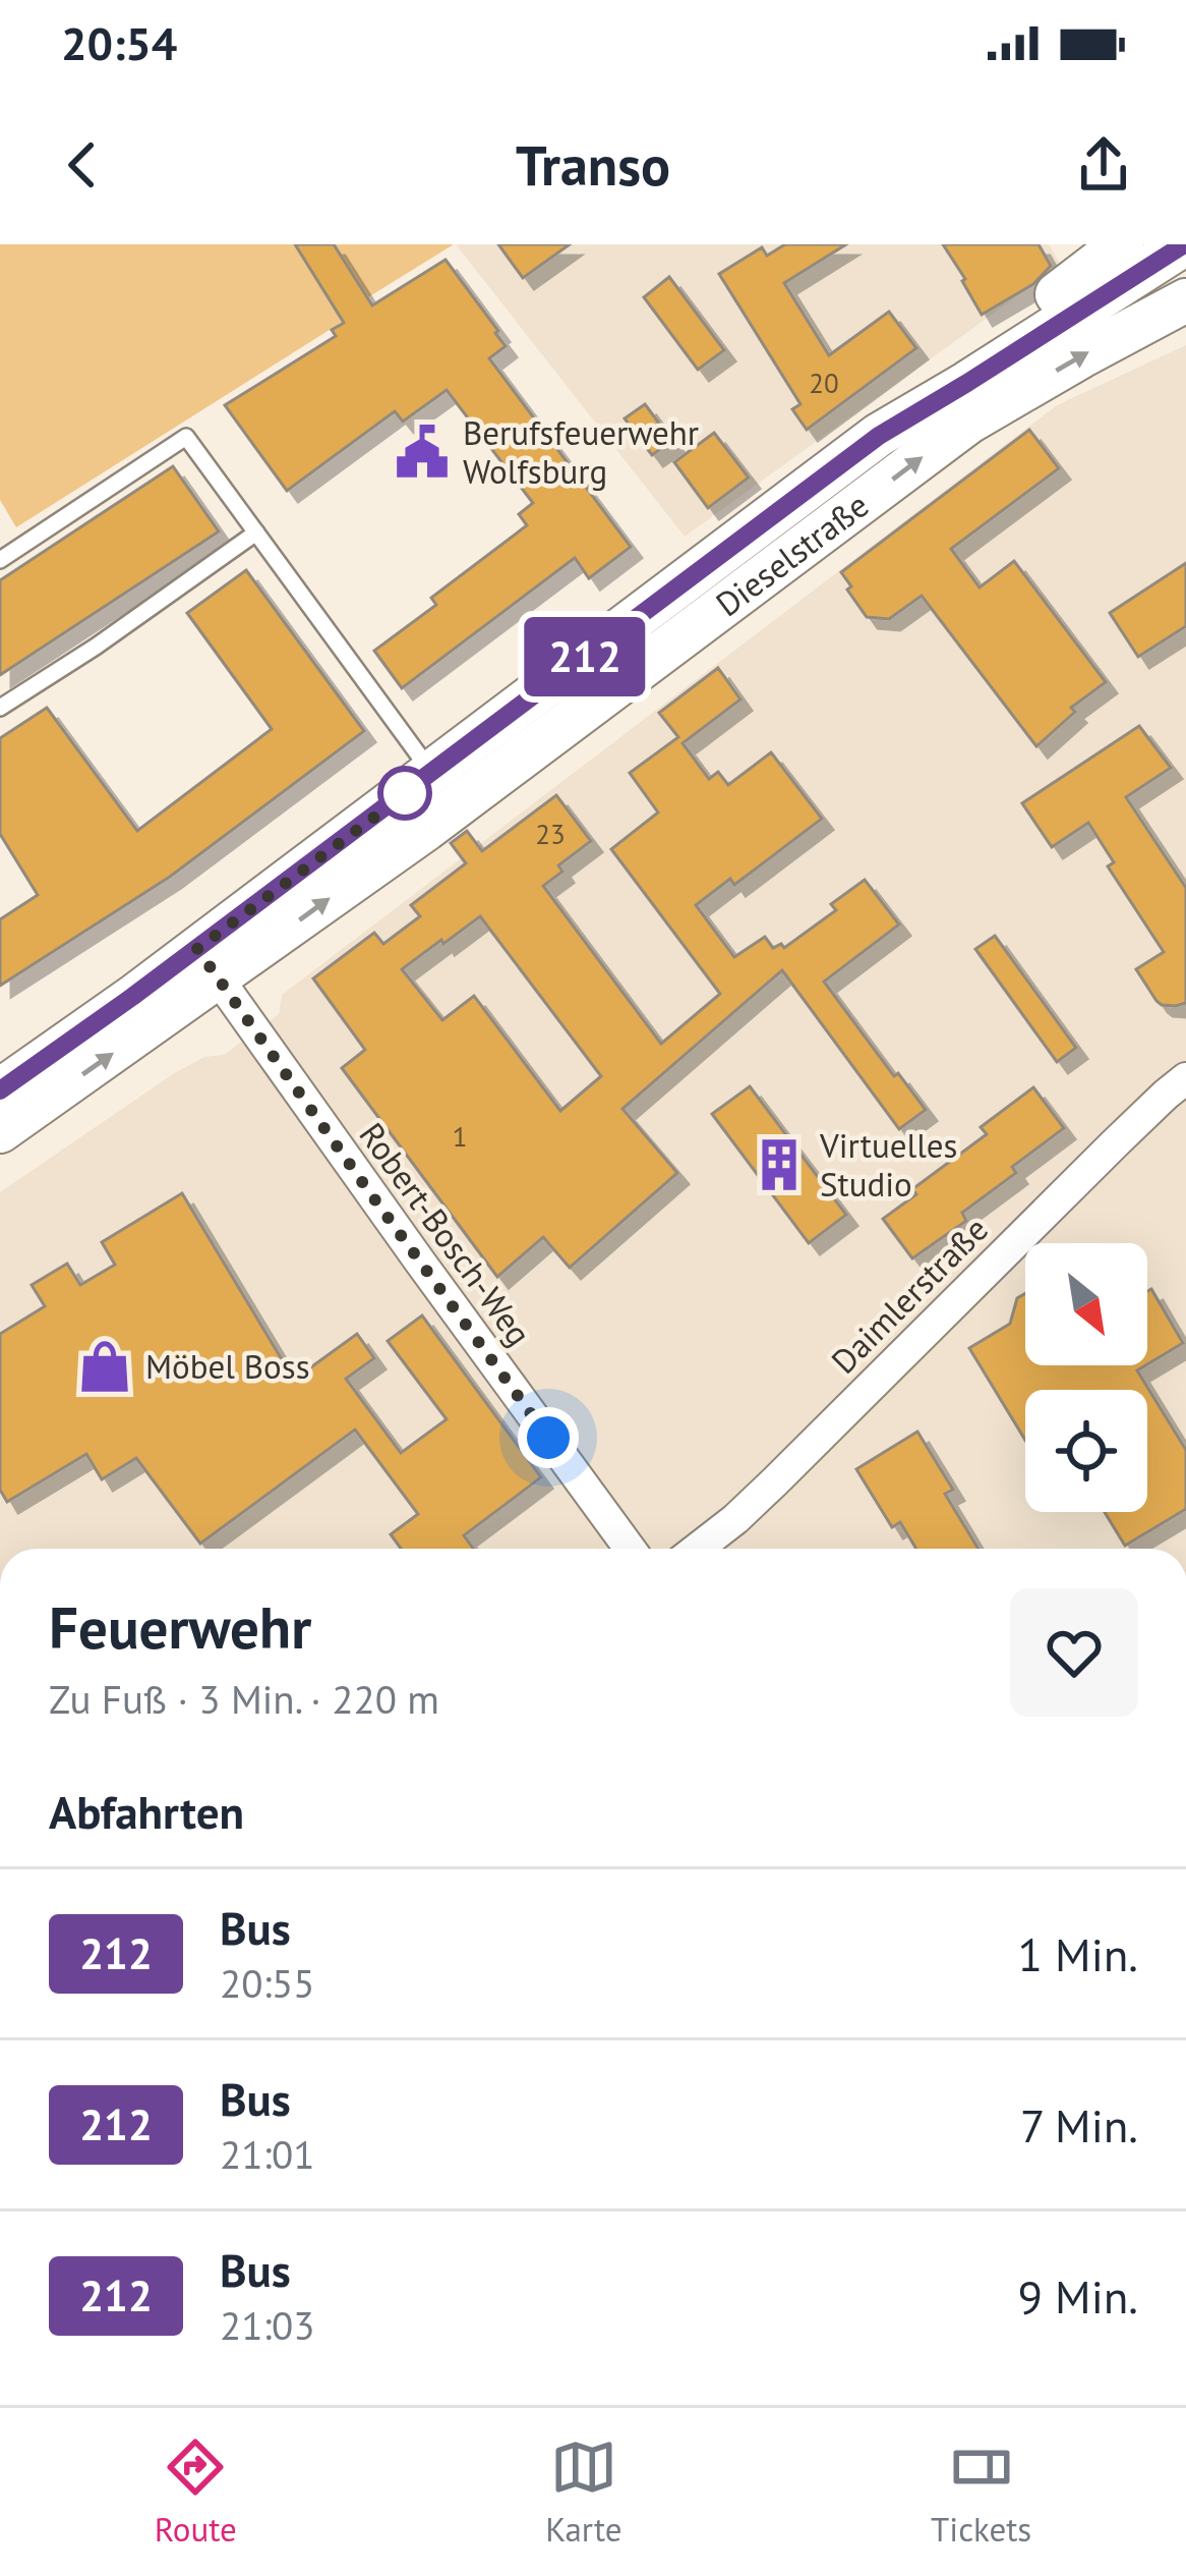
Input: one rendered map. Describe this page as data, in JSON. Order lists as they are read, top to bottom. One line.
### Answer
{"streets":{"main road":["Dieselstraße"],"street":["Robert-Bosch-Weg","Daimlerstraße"]},"crossings":[["Dieselstraße","Robert-Bosch-Weg"]],"places":{"public building":["Berufsfeuerwehr Wolfsburg"],"building":["Virtuelles Studio"],"shop":["Möbel Boss"]},"lines":["bus line 212"],"house_numbers":["20","23","1"],"north":"bottom right","page":{"status":"20:54","header":"Transo","on_map":"212","heading":[["Feuerwehr","Zu Fuß · 3 Min. · 220 m"],"Abfahrten"],"list":[{"mark":"212","name":"Bus","note":"20:55","value":"1 Min."},{"mark":"212","name":"Bus","note":"21:01","value":"7 Min."},{"mark":"212","name":"Bus","note":"21:03","value":"9 Min."}],"tabs":["Route","Karte","Tickets"]}}
